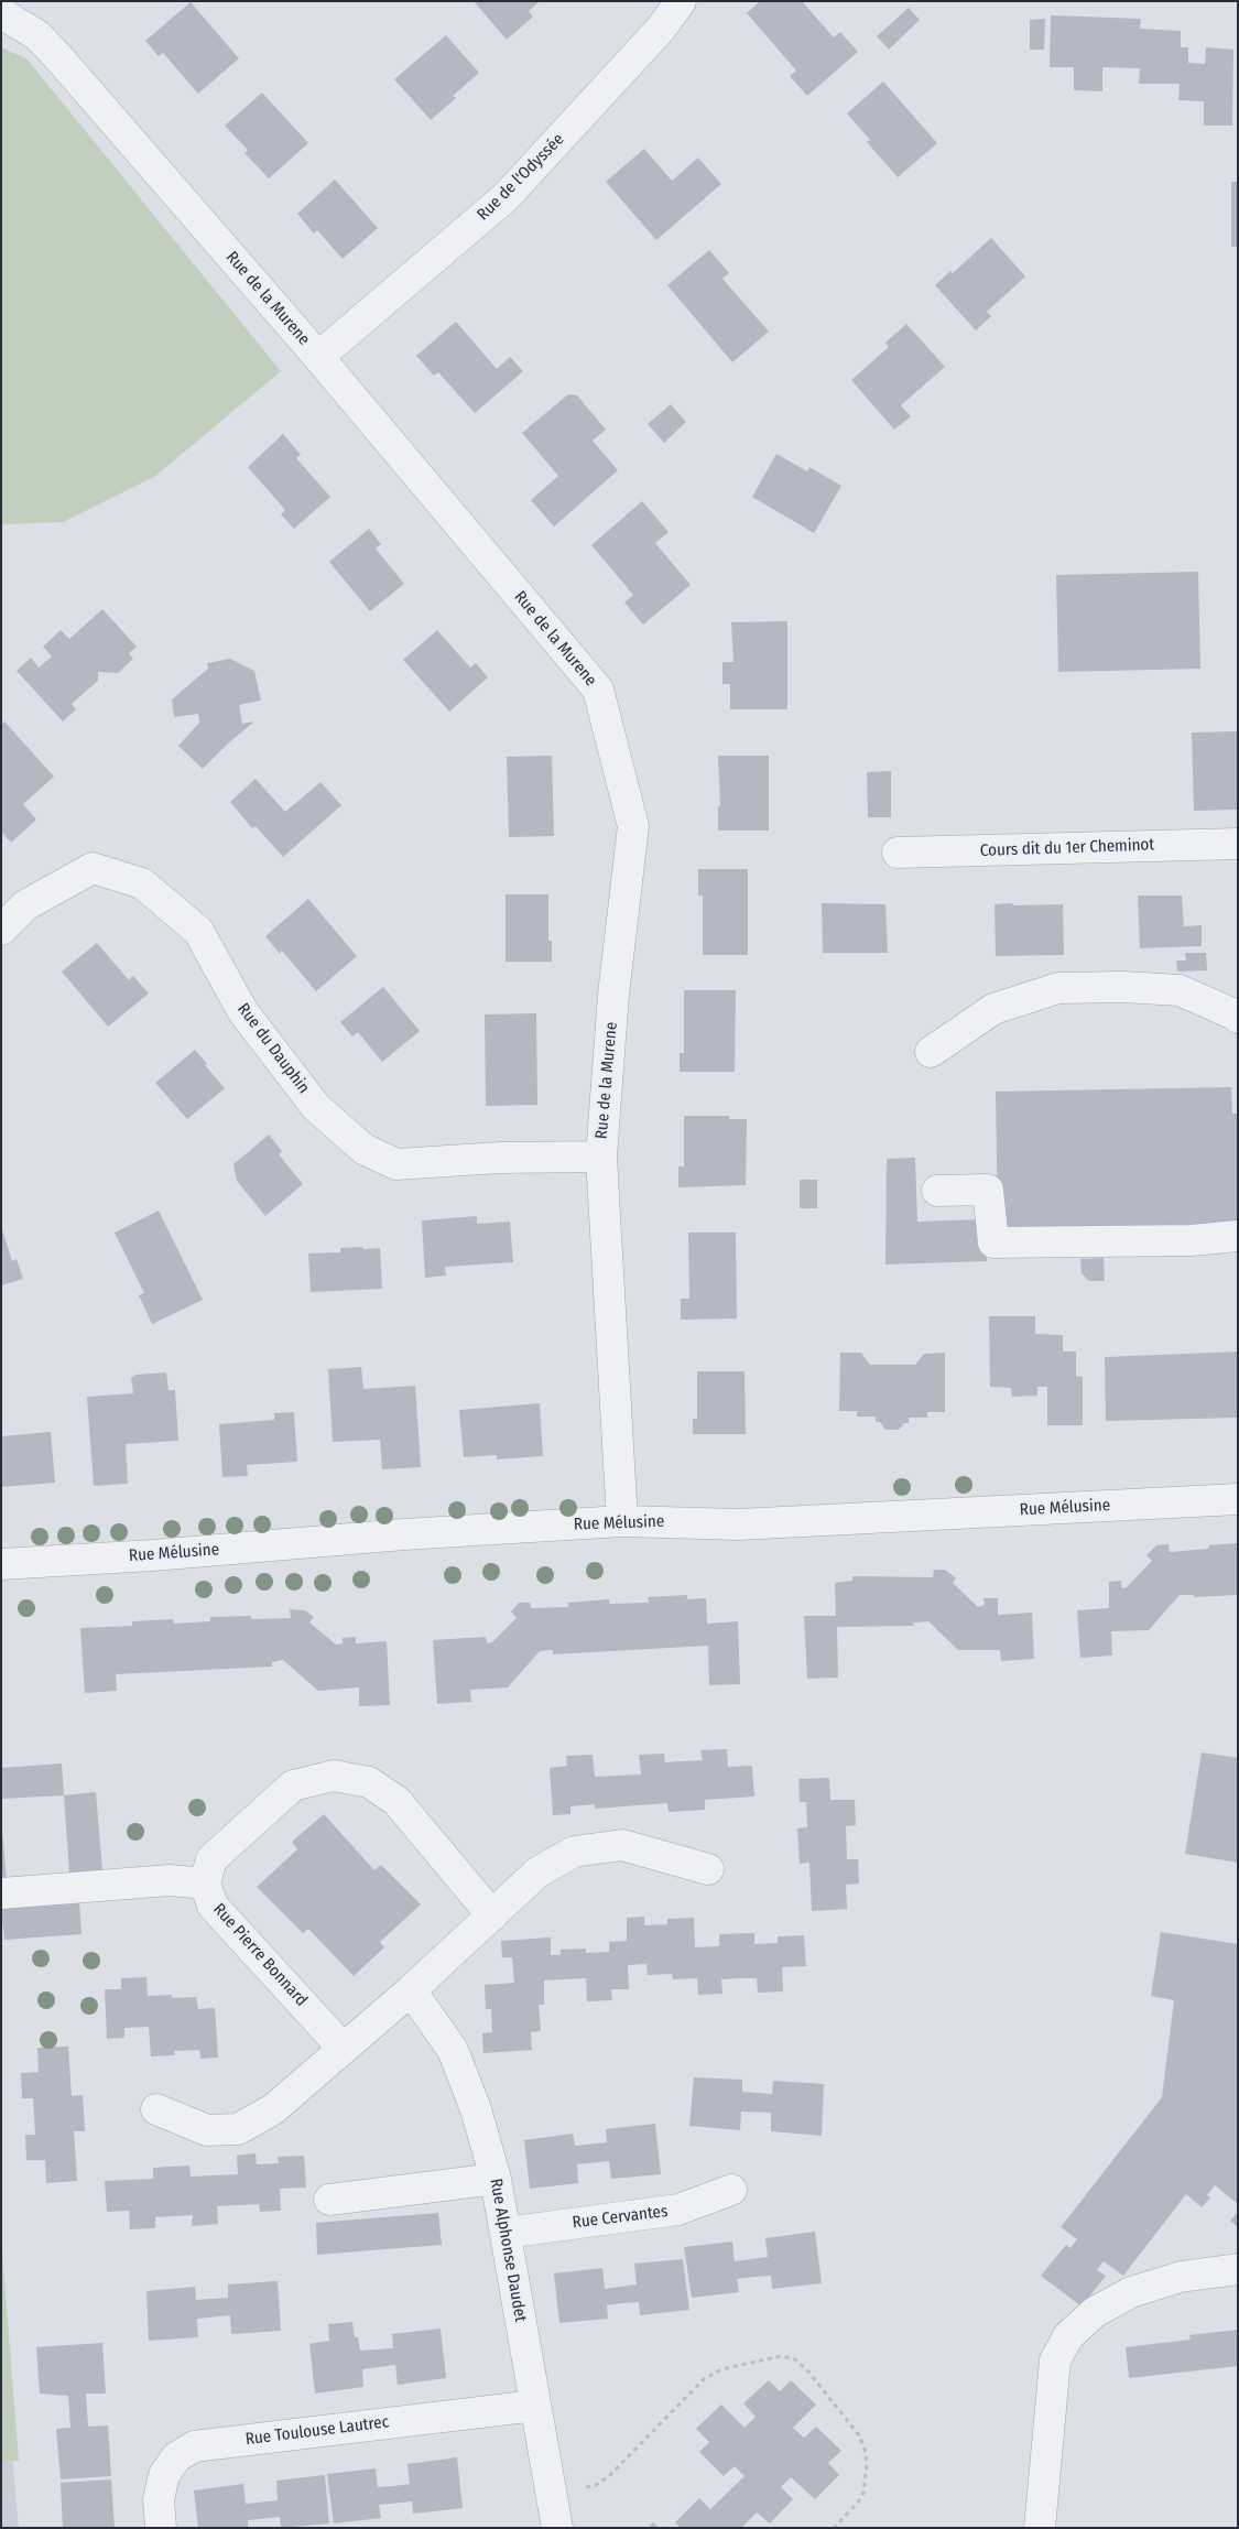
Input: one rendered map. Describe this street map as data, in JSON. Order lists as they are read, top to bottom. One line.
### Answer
{"streets":{"street":["Rue de l'Odyssée","Rue de la Murene","Cours dit du 1er Cheminot","Rue du Dauphin","Rue Mélusine","Rue Pierre Bonnard","Rue Cervantes","Rue Alphonse Daudet","Rue Toulouse Lautrec"]},"crossings":[["Rue de l'Odyssée","Rue de la Murene"],["Rue de la Murene","Rue du Dauphin"],["Rue de la Murene","Rue Mélusine"],["Rue Cervantes","Rue Alphonse Daudet"],["Rue Alphonse Daudet","Rue Toulouse Lautrec"]]}
